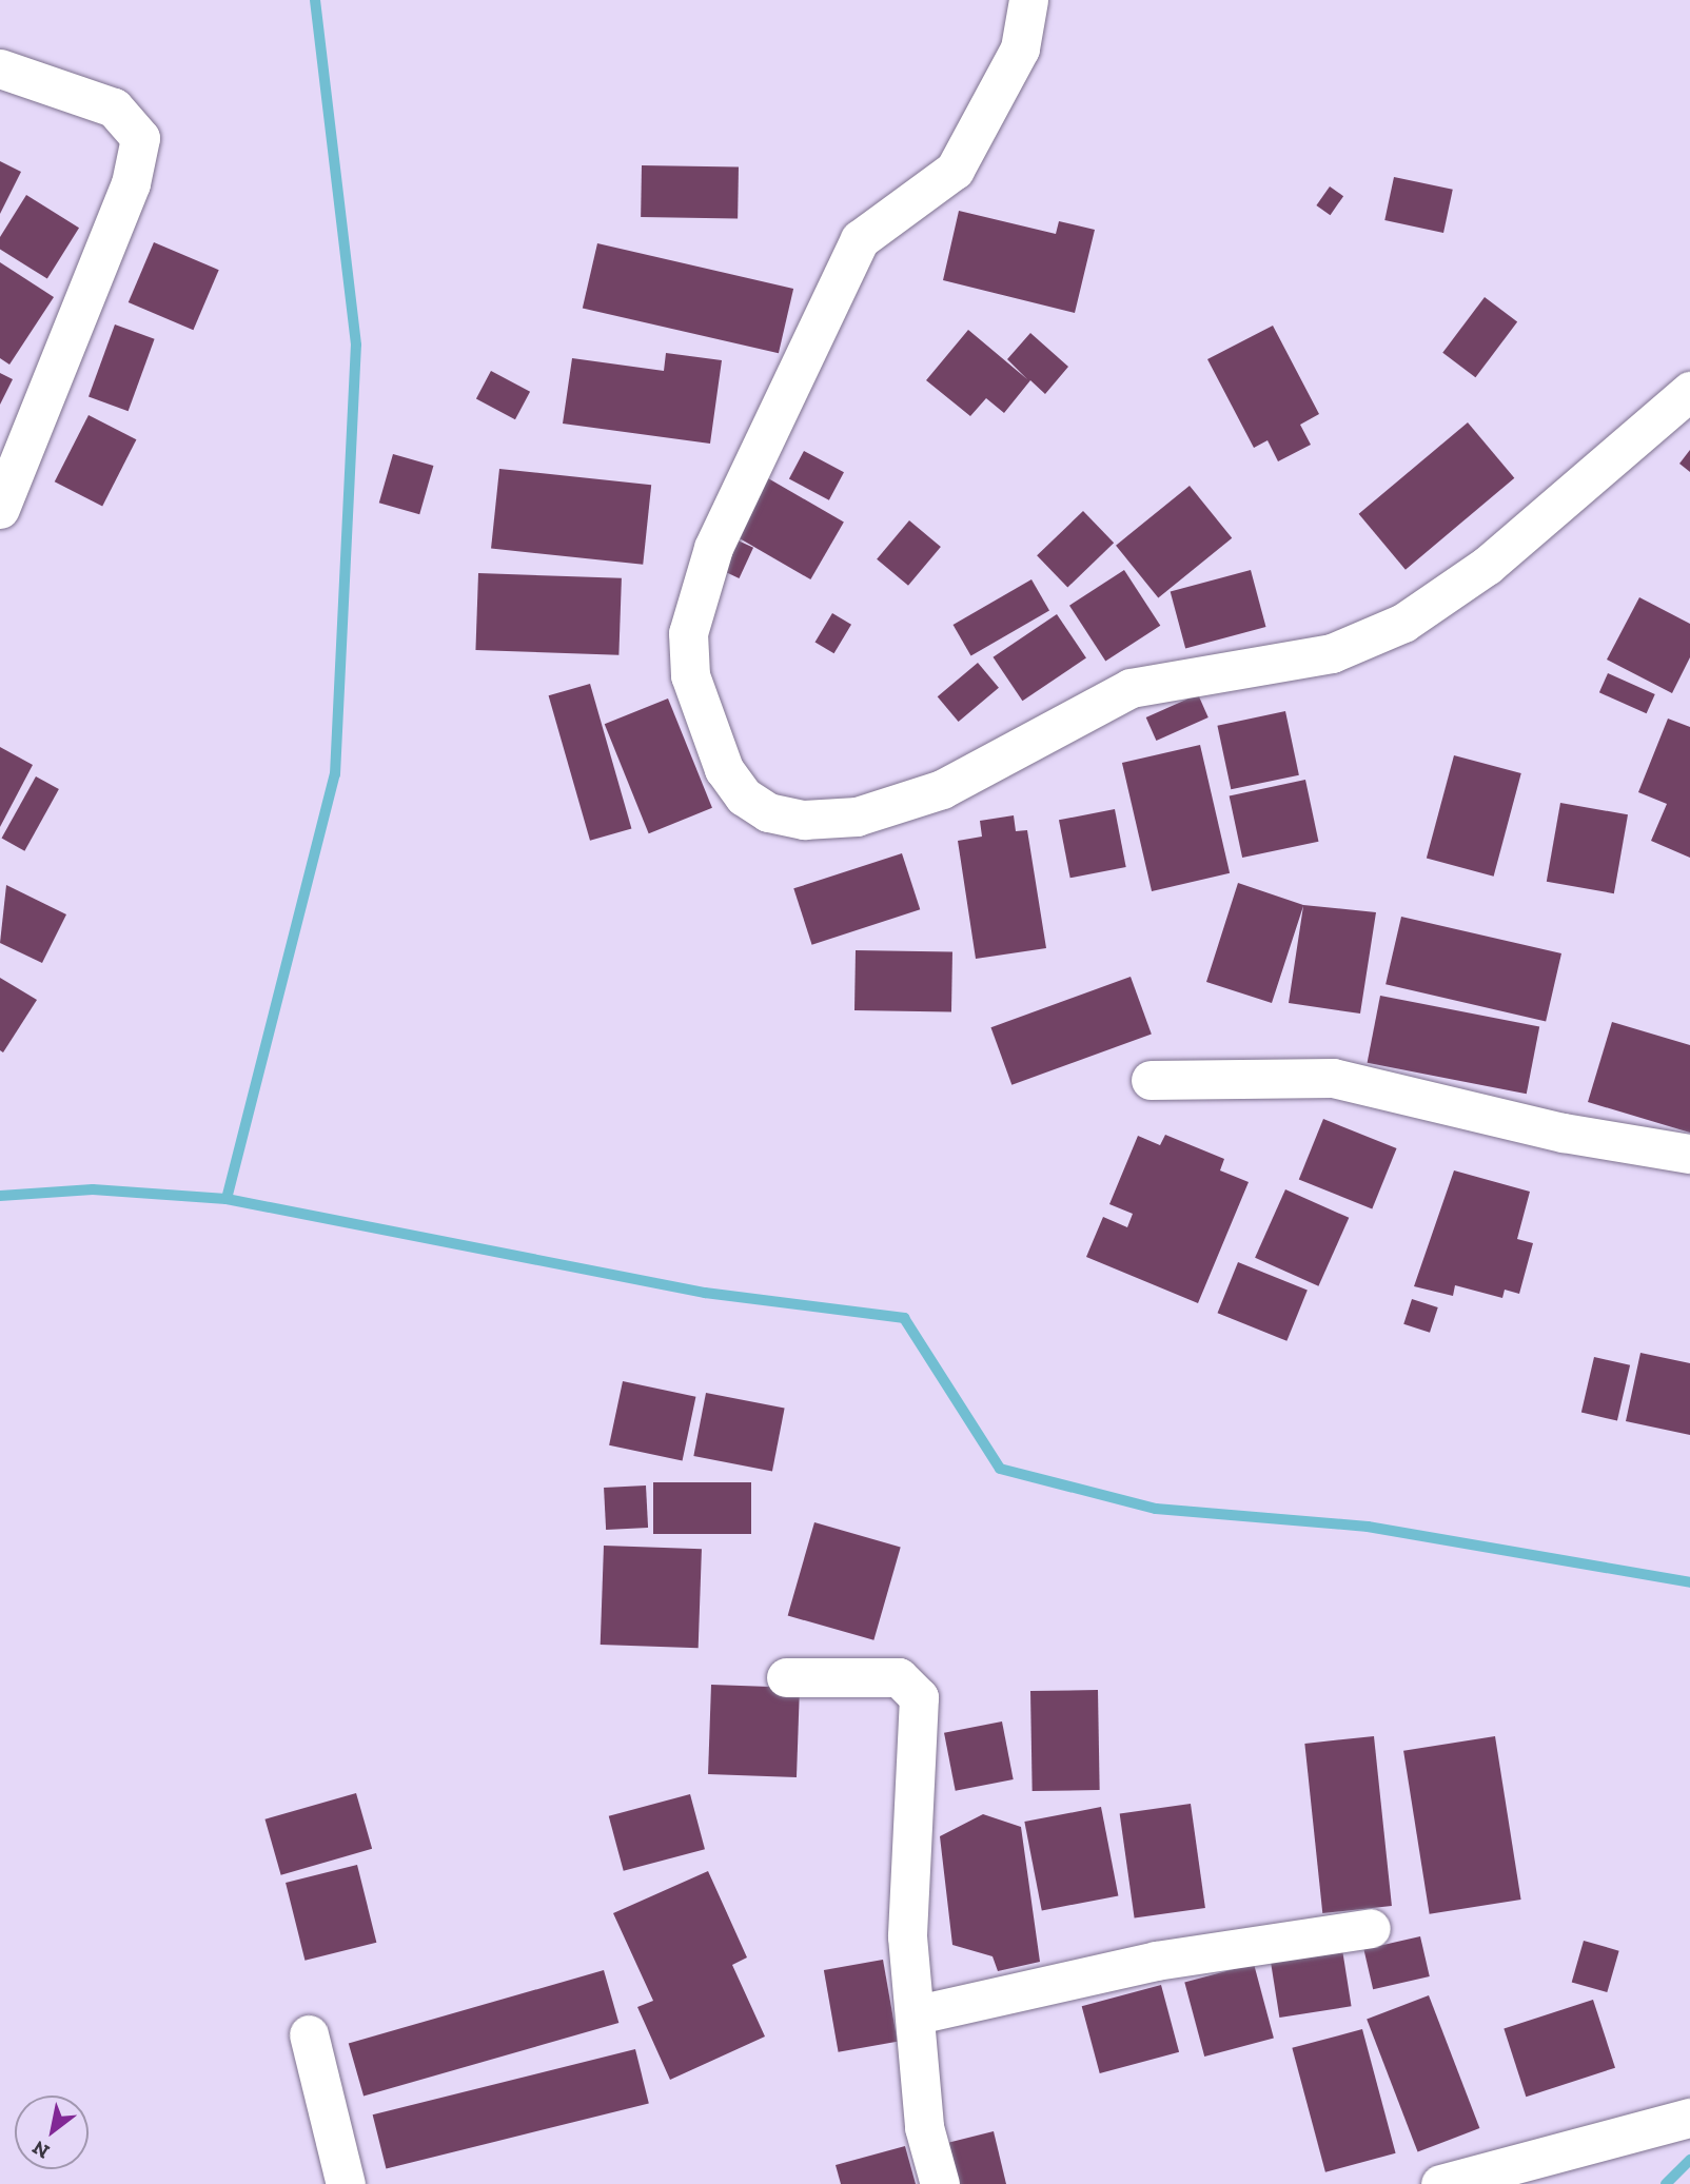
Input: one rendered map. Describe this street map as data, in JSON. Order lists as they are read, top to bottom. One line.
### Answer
{"north":"bottom left"}
